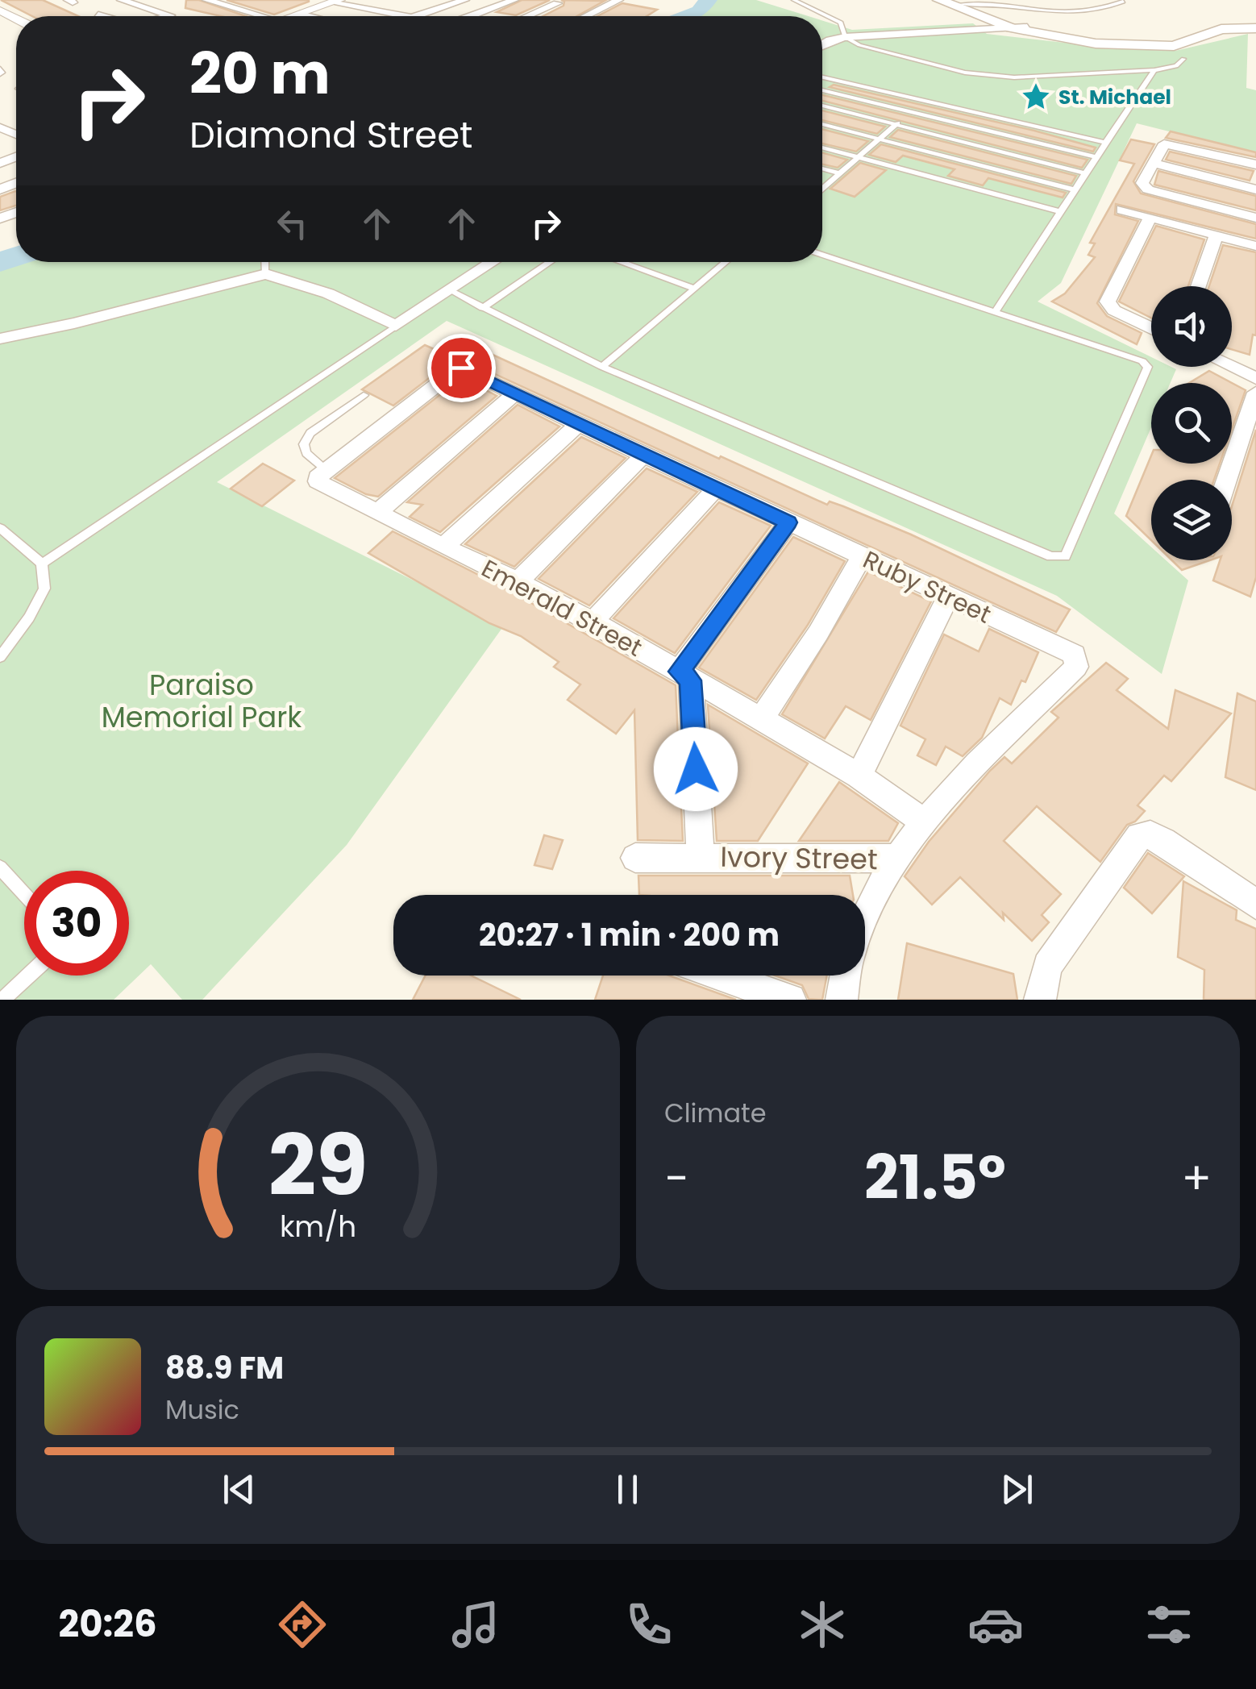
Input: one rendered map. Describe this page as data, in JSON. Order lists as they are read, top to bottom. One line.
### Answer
{"streets":{"street":["Ruby Street","Emerald Street","Ivory Street"]},"crossings":[["Ruby Street","Emerald Street"],["Ruby Street","Ivory Street"],["Emerald Street","Ivory Street"]],"parks":["Paraiso Memorial Park"],"places":{"place":["St. Michael"]},"page":{"turn":["20 m","Diamond Street"],"limit":"30","trip":"20:27 · 1 min · 200 m","tile":"Climate","heat":["−","21.5°","+"],"song":["88.9 FM","Music"],"tabs":"20:26","gauge":["29","km/h"]}}
